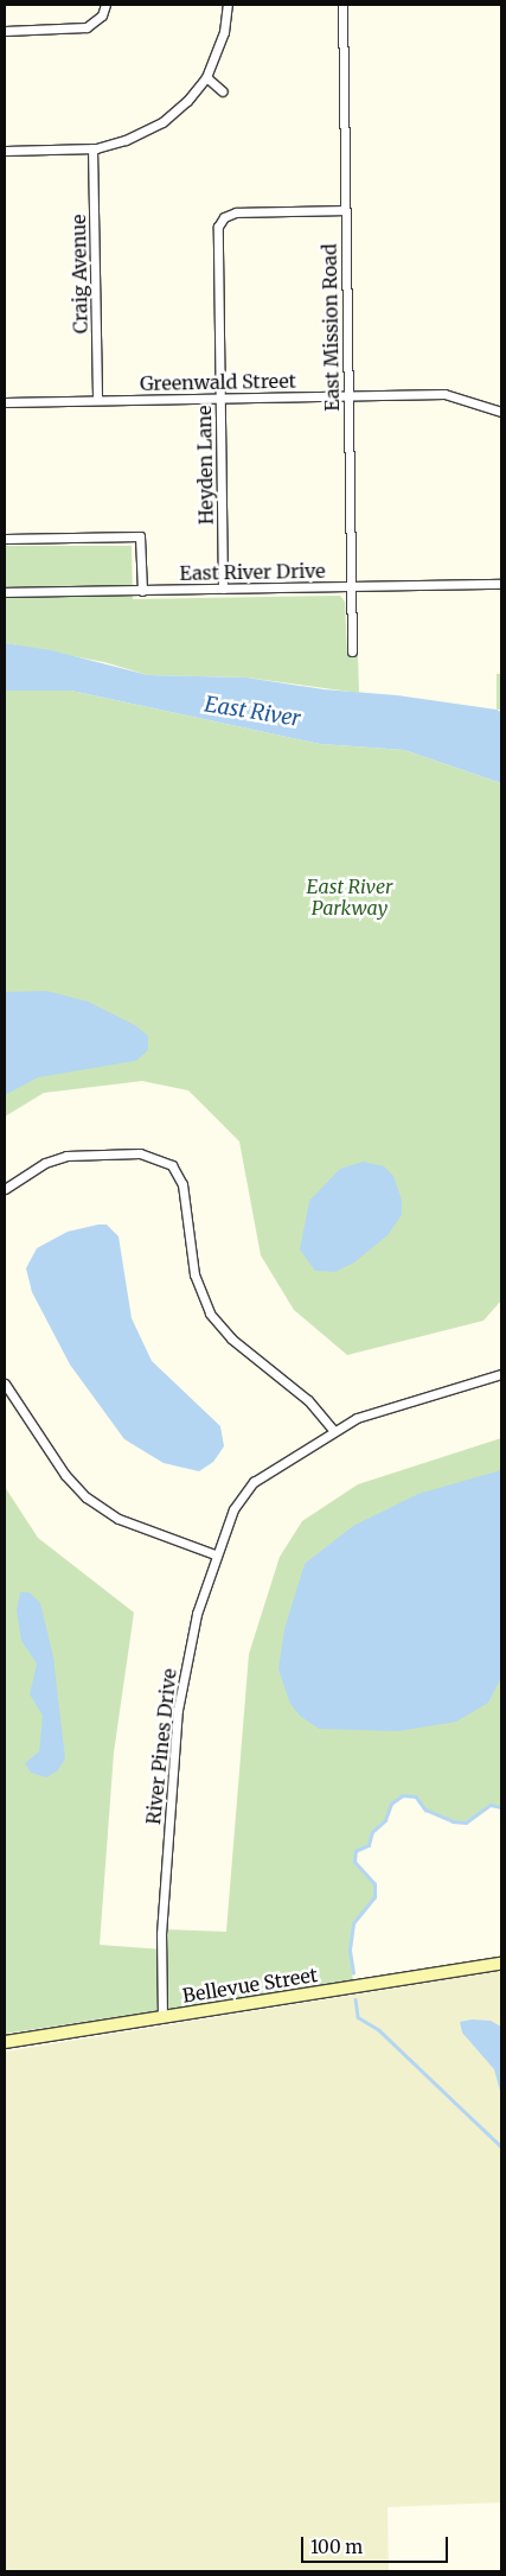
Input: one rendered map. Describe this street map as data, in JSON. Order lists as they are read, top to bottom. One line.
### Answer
{"streets":{"street":["Craig Avenue","East Mission Road","Greenwald Street","Heyden Lane","East River Drive","River Pines Drive","Bellevue Street"]},"crossings":[["Craig Avenue","Greenwald Street"],["East Mission Road","Greenwald Street"],["East Mission Road","Heyden Lane"],["East Mission Road","East River Drive"],["Greenwald Street","Heyden Lane"],["Heyden Lane","East River Drive"],["River Pines Drive","Bellevue Street"]],"water":["East River"],"parks":["East River Parkway"],"scale_bar":"100 m"}
